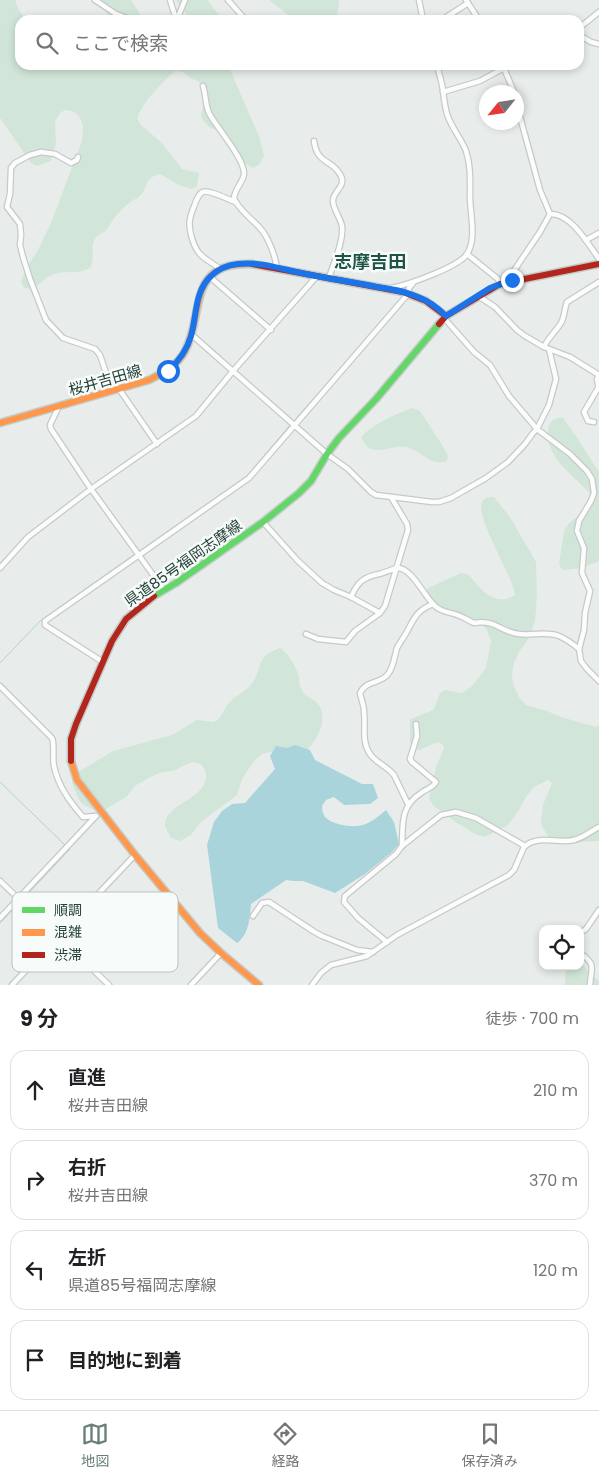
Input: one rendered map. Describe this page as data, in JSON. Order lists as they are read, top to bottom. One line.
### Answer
{"streets":{"main road":["桜井吉田線","県道85号福岡志摩線"]},"crossings":[["桜井吉田線","県道85号福岡志摩線"]],"districts":["志摩吉田"],"legend":["順調","混雑","渋滞"],"north":"bottom left","page":{"search":"ここで検索","heading":["9 分","徒歩 · 700 m"],"list":[["直進","桜井吉田線","210 m"],["右折","桜井吉田線","370 m"],["左折","県道85号福岡志摩線","120 m"],"目的地に到着"],"nav":["地図","経路","保存済み"]}}
